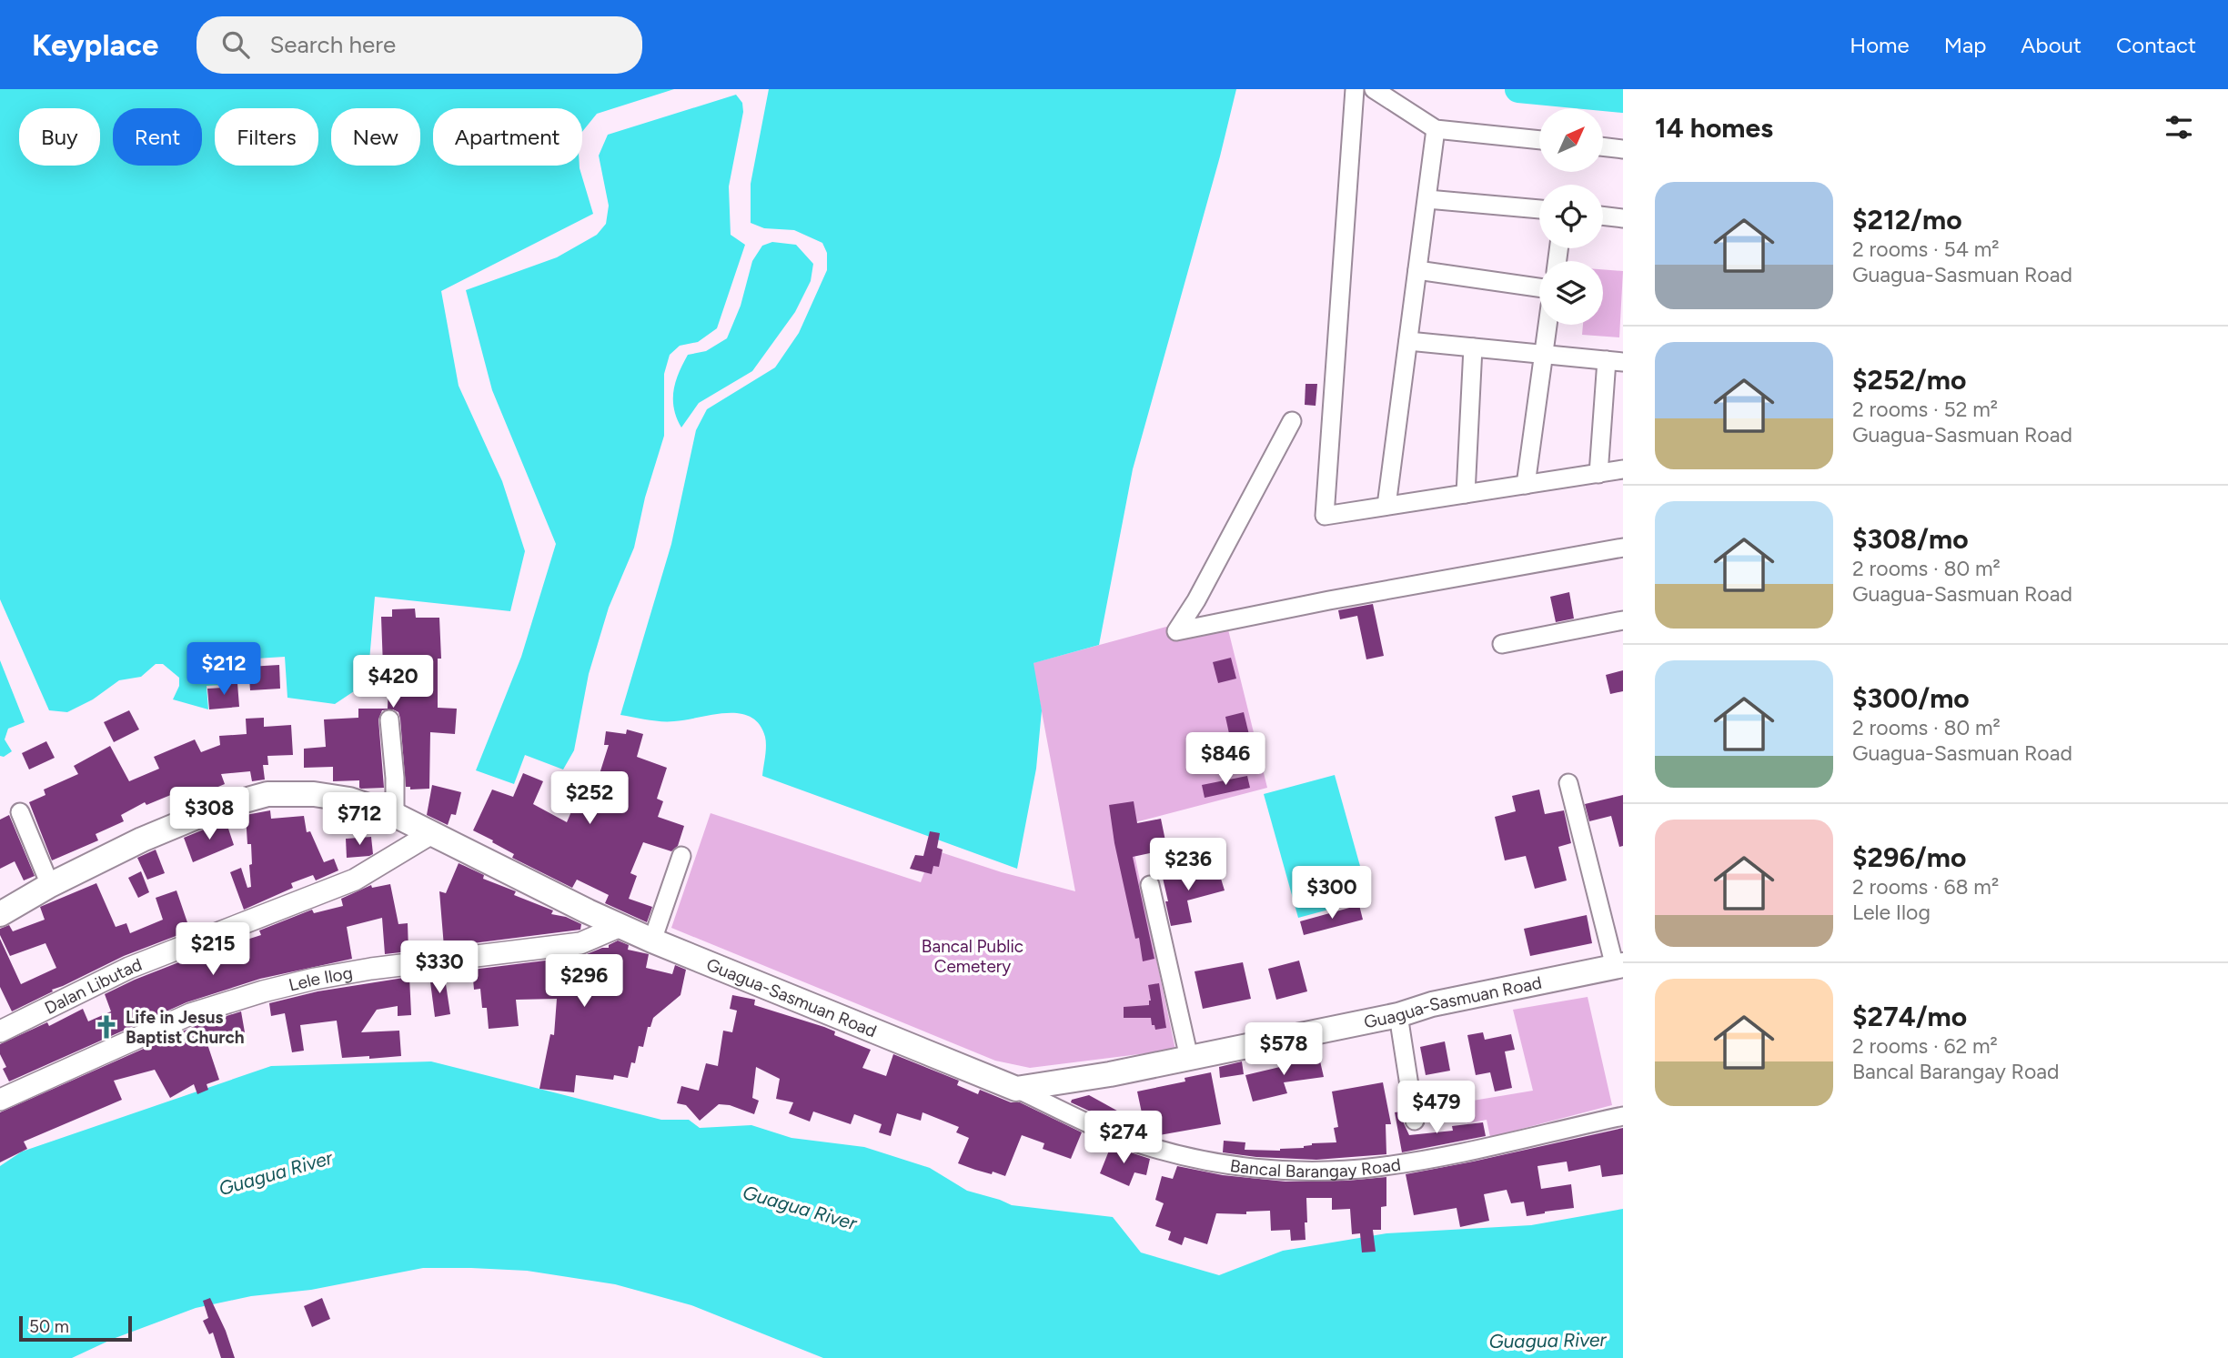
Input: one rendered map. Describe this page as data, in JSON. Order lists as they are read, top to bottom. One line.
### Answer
{"streets":{"main road":["Guagua-Sasmuan Road"],"street":["Lele Ilog","Dalan Libutad","Bancal Barangay Road"]},"crossings":[["Lele Ilog","Guagua-Sasmuan Road"],["Dalan Libutad","Guagua-Sasmuan Road"],["Guagua-Sasmuan Road","Bancal Barangay Road"]],"water":["Guagua River"],"parks":["Bancal Public Cemetery"],"places":{"church":["Life in Jesus Baptist Church"]},"scale_bar":"50 m","north":"top right","page":{"header":"Keyplace","search":"Search here","nav":["Home","Map","About","Contact"],"heading":"14 homes","chip":["Buy","Rent","Filters","New","Apartment"],"list":[{"name":"$212/mo","note":"2 rooms · 54 m² · Guagua-Sasmuan Road"},{"name":"$252/mo","note":"2 rooms · 52 m² · Guagua-Sasmuan Road"},{"name":"$308/mo","note":"2 rooms · 80 m² · Guagua-Sasmuan Road"},{"name":"$300/mo","note":"2 rooms · 80 m² · Guagua-Sasmuan Road"},{"name":"$296/mo","note":"2 rooms · 68 m² · Lele Ilog"},{"name":"$274/mo","note":"2 rooms · 62 m² · Bancal Barangay Road"}],"price":["$212","$420","$846","$252","$308","$712","$236","$300","$215","$330","$296","$578","$479","$274"],"scale":"50 m"}}
